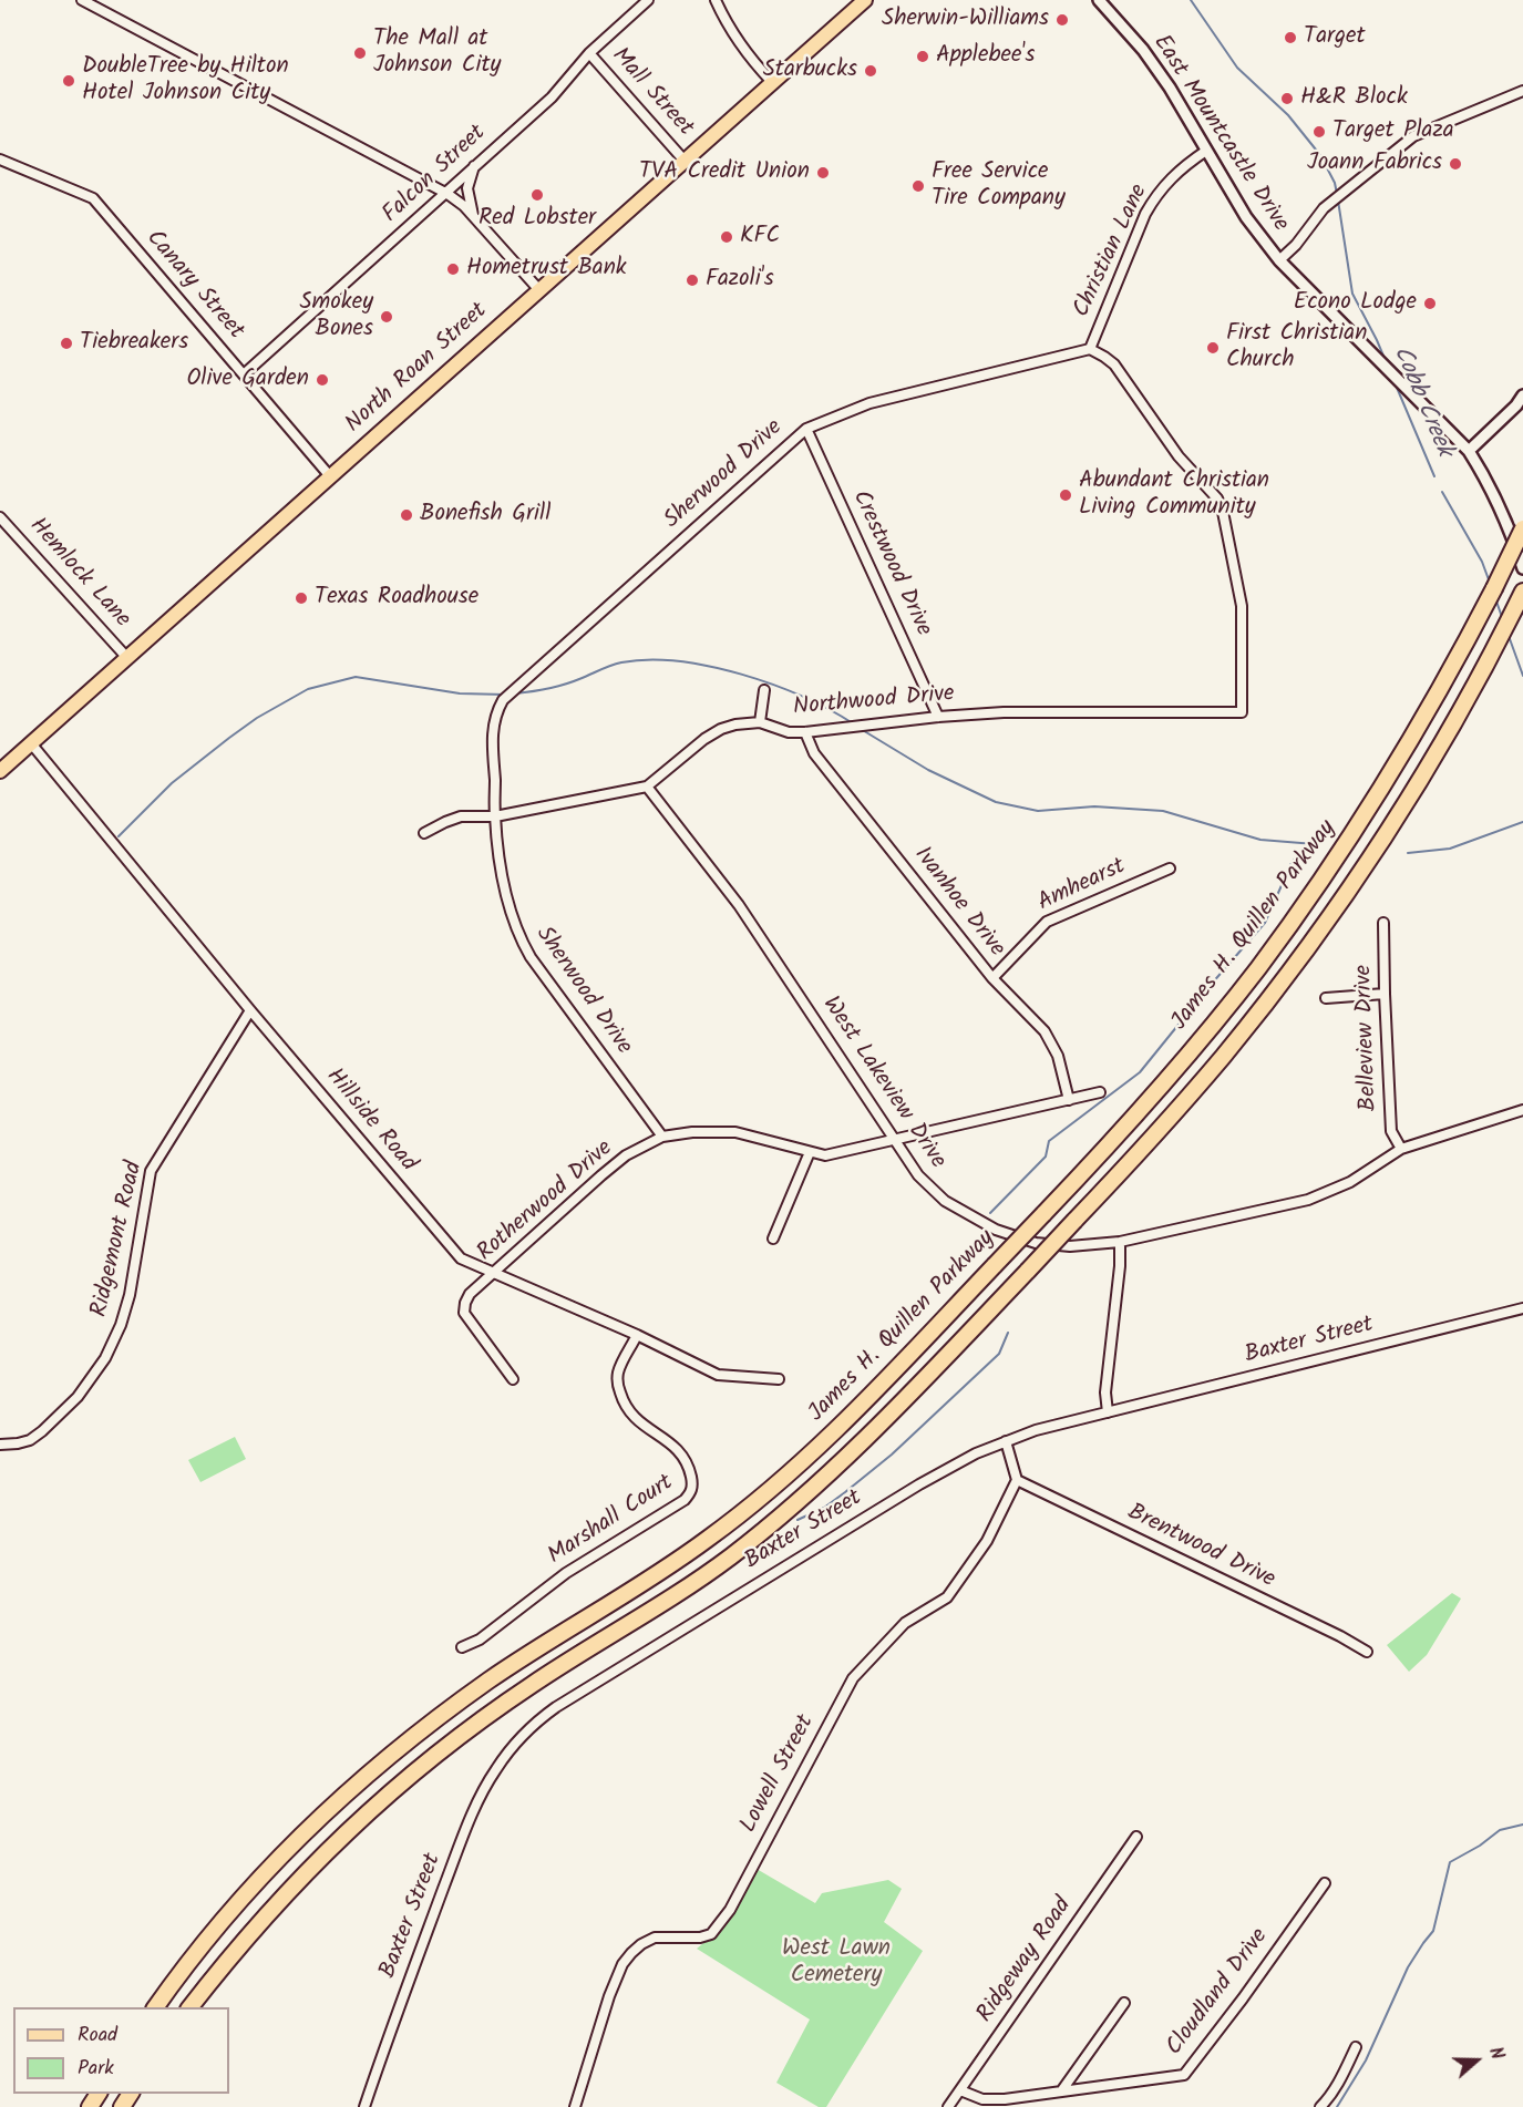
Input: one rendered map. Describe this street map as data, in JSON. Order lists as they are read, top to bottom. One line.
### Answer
{"streets":{"highway":["James H. Quillen Parkway"],"main road":["North Roan Street"],"street":["Mall Street","East Mountcastle Drive","Falcon Street","Christian Lane","Canary Street","Sherwood Drive","Crestwood Drive","Hemlock Lane","Northwood Drive","Amhearst","Ivanhoe Drive","Belleview Drive","West Lakeview Drive","Hillside Road","Rotherwood Drive","Ridgemont Road","Baxter Street","Marshall Court","Brentwood Drive","Lowell Street","Ridgeway Road","Cloudland Drive"]},"crossings":[["Mall Street","Falcon Street"],["Mall Street","North Roan Street"],["East Mountcastle Drive","Christian Lane"],["Falcon Street","Canary Street"],["Christian Lane","Sherwood Drive"],["Christian Lane","Northwood Drive"],["Canary Street","North Roan Street"],["North Roan Street","Hemlock Lane"],["North Roan Street","Hillside Road"],["Sherwood Drive","Crestwood Drive"],["Sherwood Drive","Northwood Drive"],["Sherwood Drive","Rotherwood Drive"],["Crestwood Drive","Northwood Drive"],["Northwood Drive","Ivanhoe Drive"],["Northwood Drive","West Lakeview Drive"],["Amhearst","Ivanhoe Drive"],["Ivanhoe Drive","Rotherwood Drive"],["Belleview Drive","West Lakeview Drive"],["West Lakeview Drive","Rotherwood Drive"],["Hillside Road","Rotherwood Drive"],["Hillside Road","Ridgemont Road"],["Hillside Road","Marshall Court"],["Brentwood Drive","Lowell Street"],["Ridgeway Road","Cloudland Drive"]],"water":["Cobb Creek"],"parks":["West Lawn Cemetery"],"places":["Sherwin-Williams","Target","The Mall at Johnson City","Applebee's","Starbucks","DoubleTree by Hilton Hotel Johnson City","H&R Block","Target Plaza","Joann Fabrics","TVA Credit Union","Free Service Tire Company","Red Lobster","KFC","Hometrust Bank","Fazoli's","Econo Lodge","Smokey Bones","Tiebreakers","First Christian Church","Olive Garden","Abundant Christian Living Community","Bonefish Grill","Texas Roadhouse"],"legend":["Road","Park"],"north":"right"}
